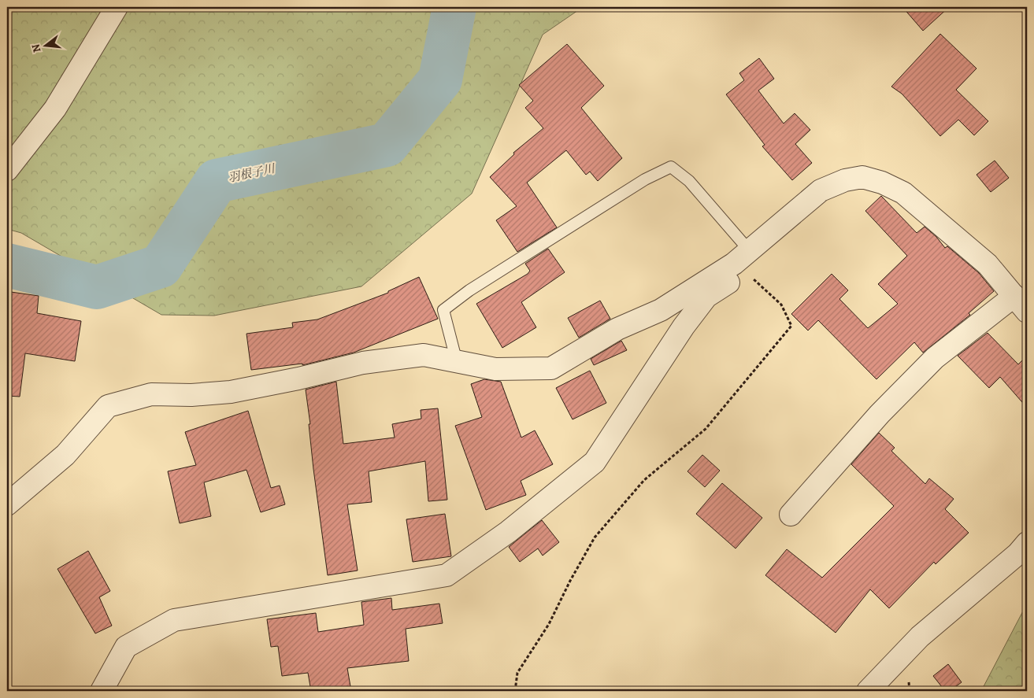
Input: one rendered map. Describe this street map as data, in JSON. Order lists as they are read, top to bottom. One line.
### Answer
{"water":["羽根子川"],"north":"left"}
